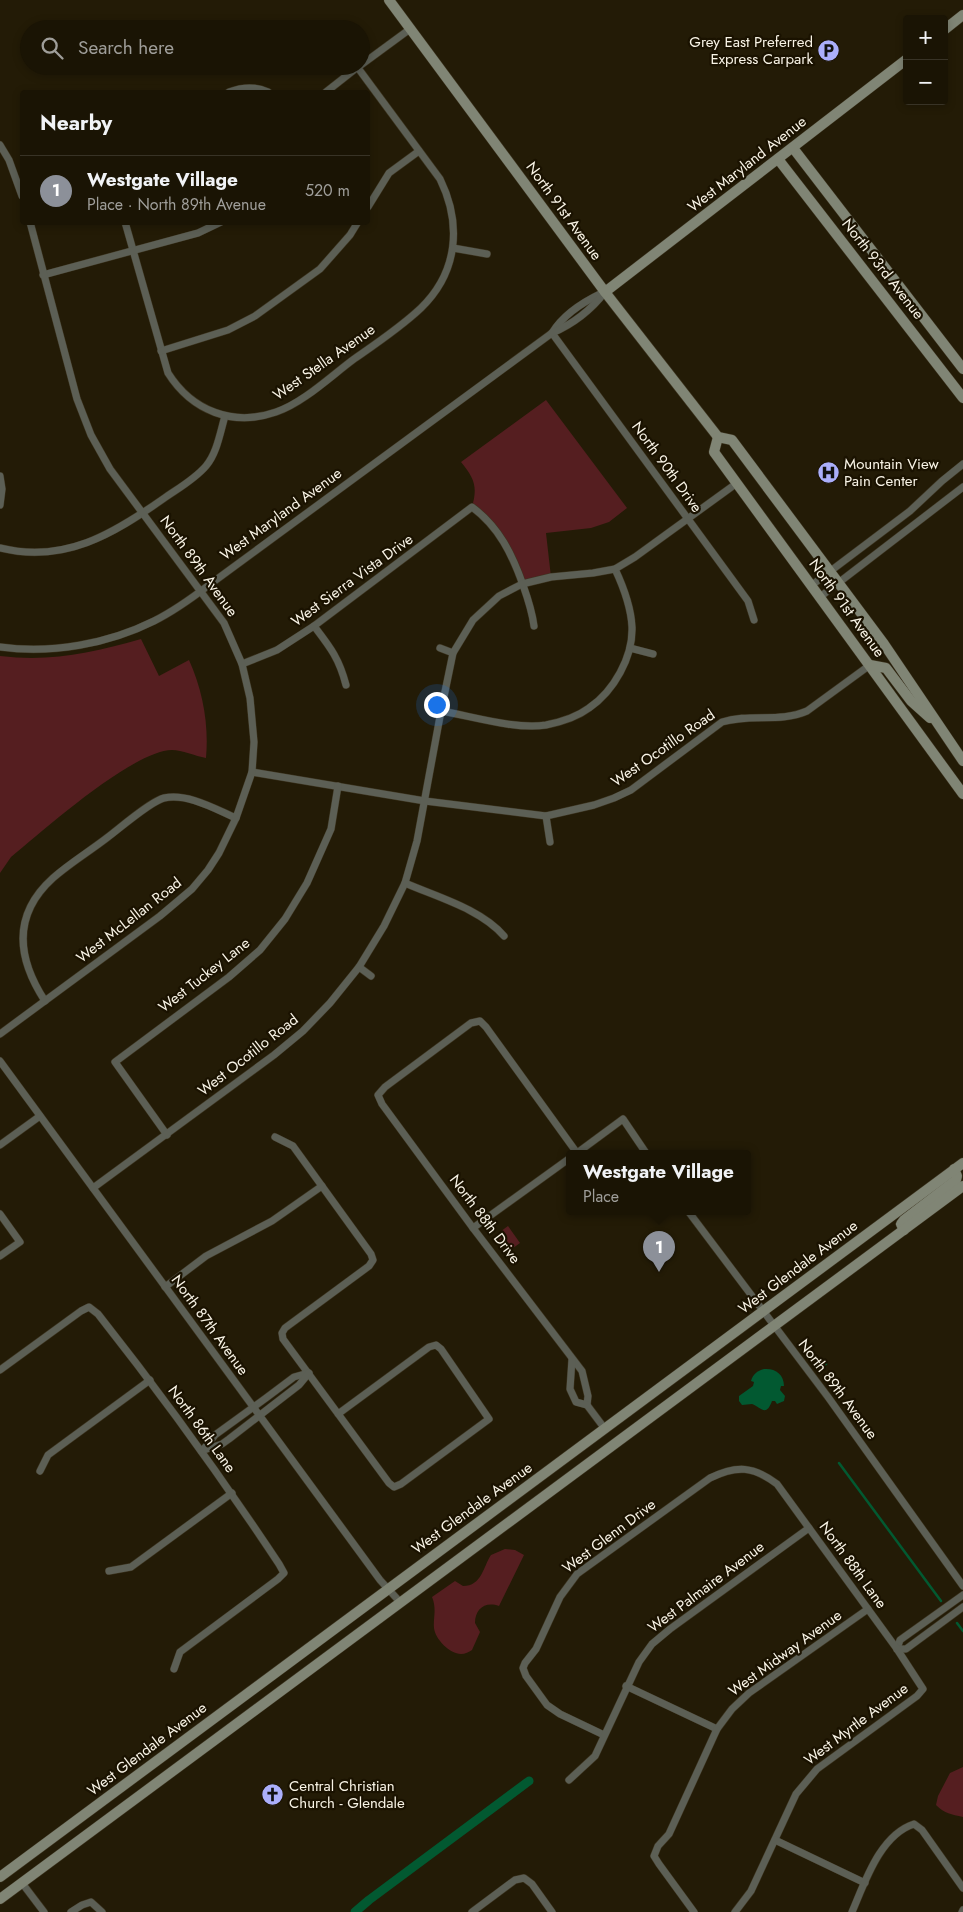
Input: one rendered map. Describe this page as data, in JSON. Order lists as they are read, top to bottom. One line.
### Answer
{"streets":{"main road":["West Maryland Avenue","North 91st Avenue","North 93rd Avenue","West Glendale Avenue"],"street":["West Stella Avenue","North 90th Drive","North 89th Avenue","West Sierra Vista Drive","West Ocotillo Road","West McLellan Road","West Tuckey Lane","North 88th Drive","North 87th Avenue","North 86th Lane","West Glenn Drive","North 88th Lane","West Palmaire Avenue","West Midway Avenue","West Myrtle Avenue"]},"crossings":[["West Maryland Avenue","North 91st Avenue"],["West Maryland Avenue","North 93rd Avenue"],["West Maryland Avenue","North 90th Drive"],["West Maryland Avenue","North 89th Avenue"],["North 91st Avenue","West Ocotillo Road"],["North 89th Avenue","West Sierra Vista Drive"],["North 89th Avenue","West McLellan Road"],["North 89th Avenue","West Glendale Avenue"],["West Ocotillo Road","West Tuckey Lane"],["West Ocotillo Road","North 87th Avenue"],["North 88th Drive","West Glendale Avenue"],["West Glendale Avenue","North 87th Avenue"],["West Glenn Drive","North 88th Lane"],["West Glenn Drive","West Palmaire Avenue"],["North 88th Lane","West Palmaire Avenue"],["North 88th Lane","West Midway Avenue"],["North 88th Lane","West Myrtle Avenue"]],"places":{"parking":["Grey East Preferred Express Carpark"],"hospital":["Mountain View Pain Center"],"church":["Central Christian Church - Glendale"]},"page":{"map_buttons":["+","−"],"search":"Search here","heading":"Nearby","list":[{"mark":"1","name":"Westgate Village","note":"Place · North 89th Avenue","value":"520 m"}],"popup":["Westgate Village","Place"],"pins":"1"}}
